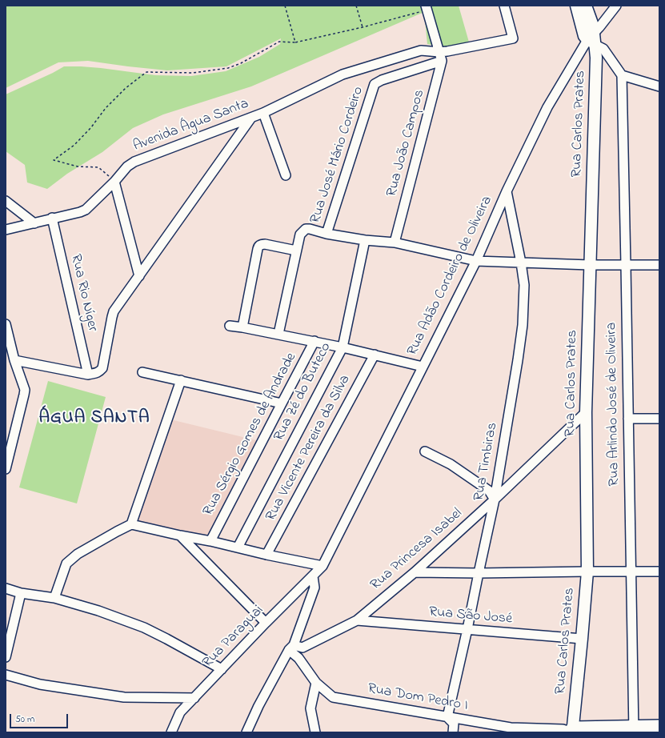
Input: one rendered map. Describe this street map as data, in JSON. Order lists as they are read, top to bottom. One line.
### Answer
{"streets":{"street":["Rua Carlos Prates","Avenida Água Santa","Rua João Campos","Rua José Mário Cordeiro","Rua Adão Cordeiro de Oliveira","Rua Rio Níger","Rua Zé do Buteco","Rua Arlindo José de Oliveira","Rua Sérgio Gomes de Andrade","Rua Vicente Pereira da Silva","Rua Timbiras","Rua Princesa Isabel","Rua São José","Rua Paraguai","Rua Dom Pedro I"]},"crossings":[["Rua Carlos Prates","Rua José Mário Cordeiro"],["Rua Carlos Prates","Rua Adão Cordeiro de Oliveira"],["Rua Carlos Prates","Rua Princesa Isabel"],["Rua Carlos Prates","Rua São José"],["Rua Carlos Prates","Rua Dom Pedro I"],["Avenida Água Santa","Rua João Campos"],["Avenida Água Santa","Rua Rio Níger"],["Rua João Campos","Rua José Mário Cordeiro"],["Rua José Mário Cordeiro","Rua Adão Cordeiro de Oliveira"],["Rua José Mário Cordeiro","Rua Zé do Buteco"],["Rua José Mário Cordeiro","Rua Arlindo José de Oliveira"],["Rua José Mário Cordeiro","Rua Timbiras"],["Rua Adão Cordeiro de Oliveira","Rua Timbiras"],["Rua Adão Cordeiro de Oliveira","Rua Paraguai"],["Rua Arlindo José de Oliveira","Rua Dom Pedro I"],["Rua Timbiras","Rua Princesa Isabel"],["Rua Timbiras","Rua São José"],["Rua Timbiras","Rua Dom Pedro I"],["Rua Princesa Isabel","Rua São José"],["Rua Princesa Isabel","Rua Dom Pedro I"]],"districts":["ÁGUA SANTA"],"scale_bar":"50 m"}
